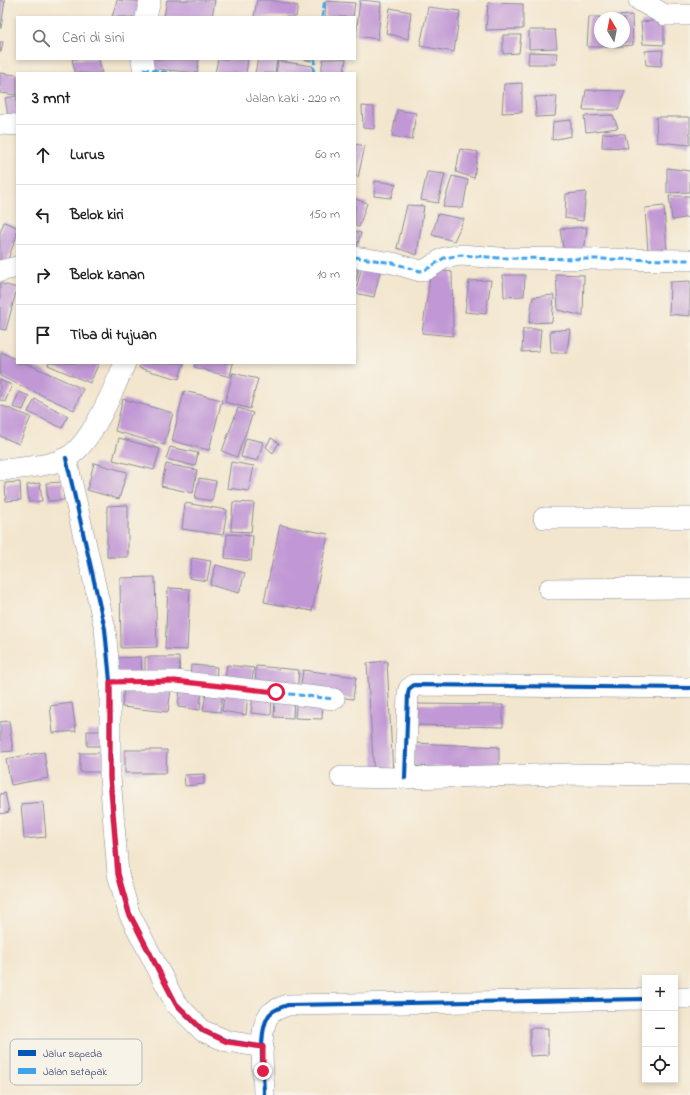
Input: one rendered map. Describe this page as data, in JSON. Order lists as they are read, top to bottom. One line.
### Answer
{"legend":["Jalur sepeda","Jalan setapak"],"north":"top","page":{"search":"Cari di sini","heading":["3 mnt","Jalan kaki · 220 m"],"list":[["Lurus","60 m"],["Belok kiri","150 m"],["Belok kanan","10 m"],"Tiba di tujuan"],"map_buttons":["+","−"]}}
